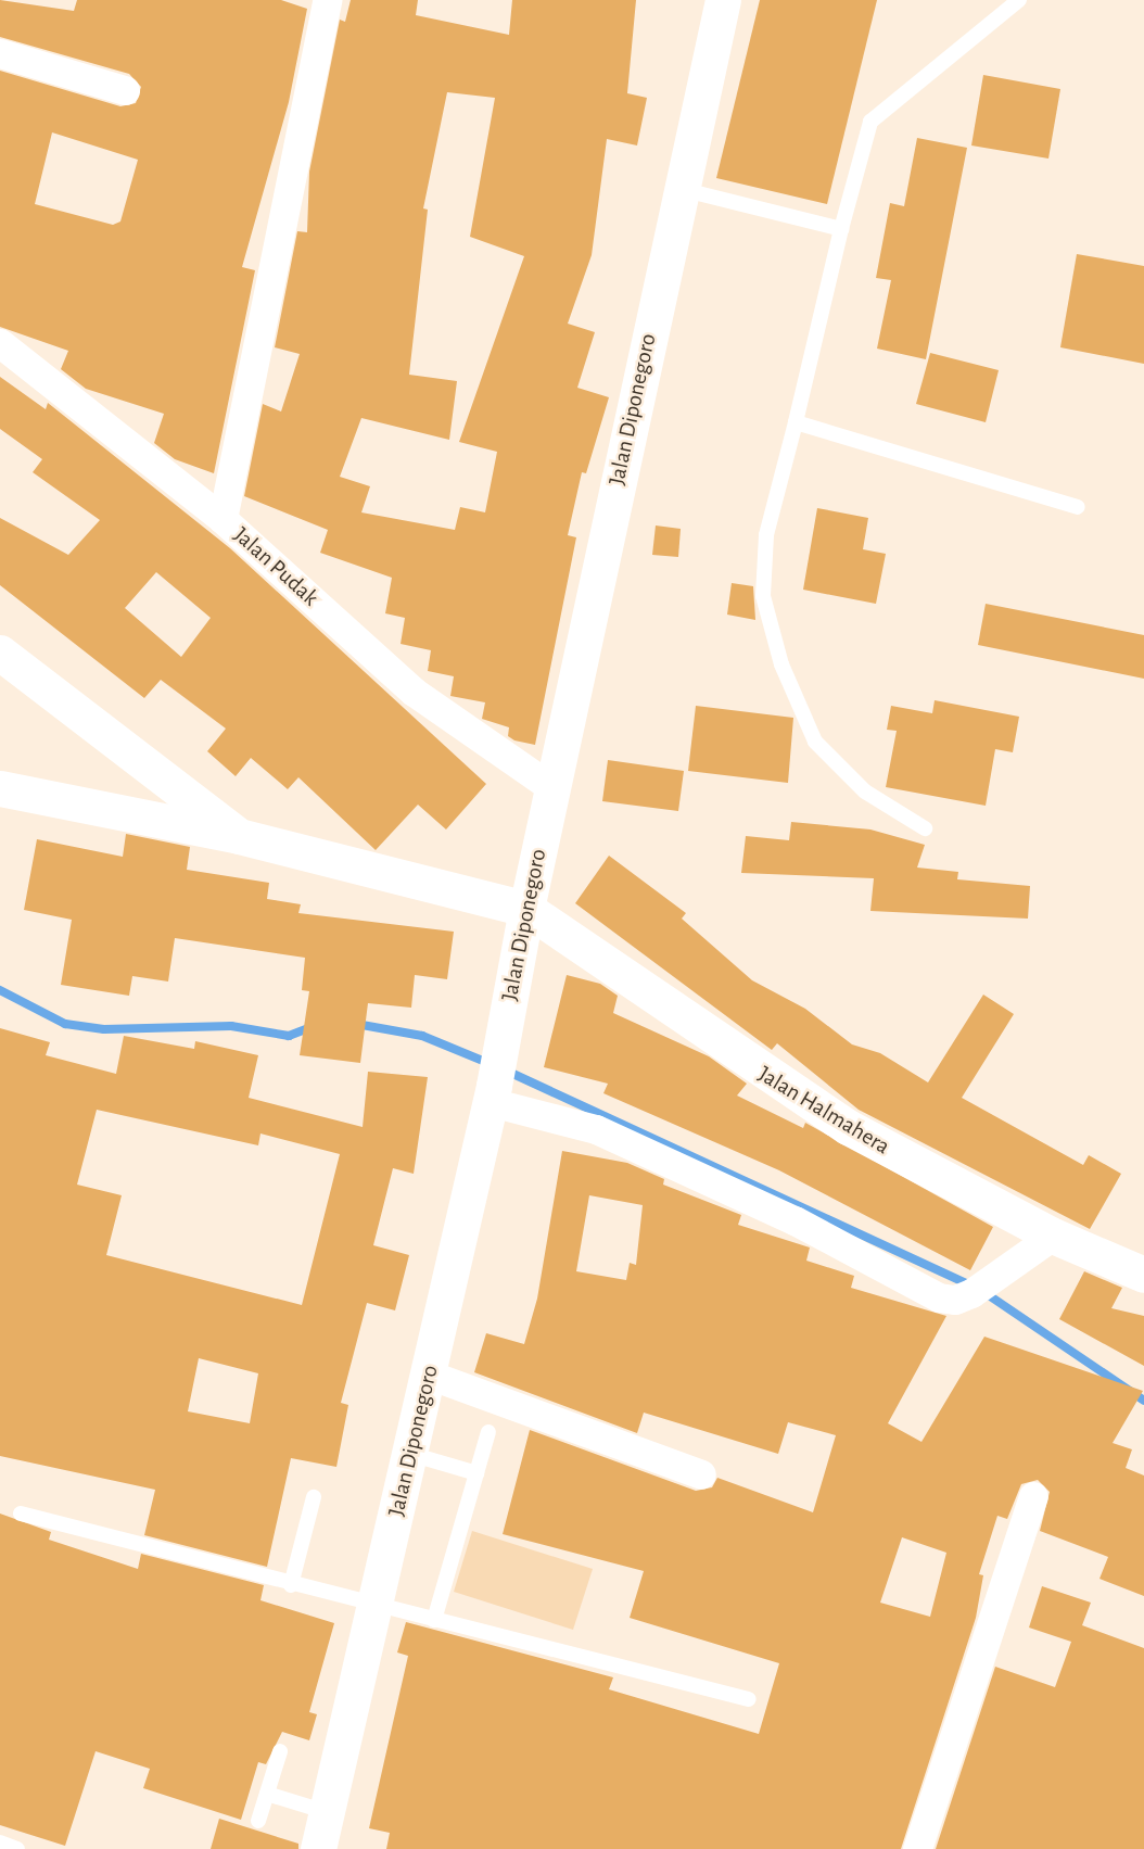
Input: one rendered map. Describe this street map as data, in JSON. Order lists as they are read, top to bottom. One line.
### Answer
{"streets":{"main road":["Jalan Diponegoro","Jalan Halmahera"],"street":["Jalan Pudak"]},"crossings":[["Jalan Diponegoro","Jalan Pudak"],["Jalan Diponegoro","Jalan Halmahera"]]}
